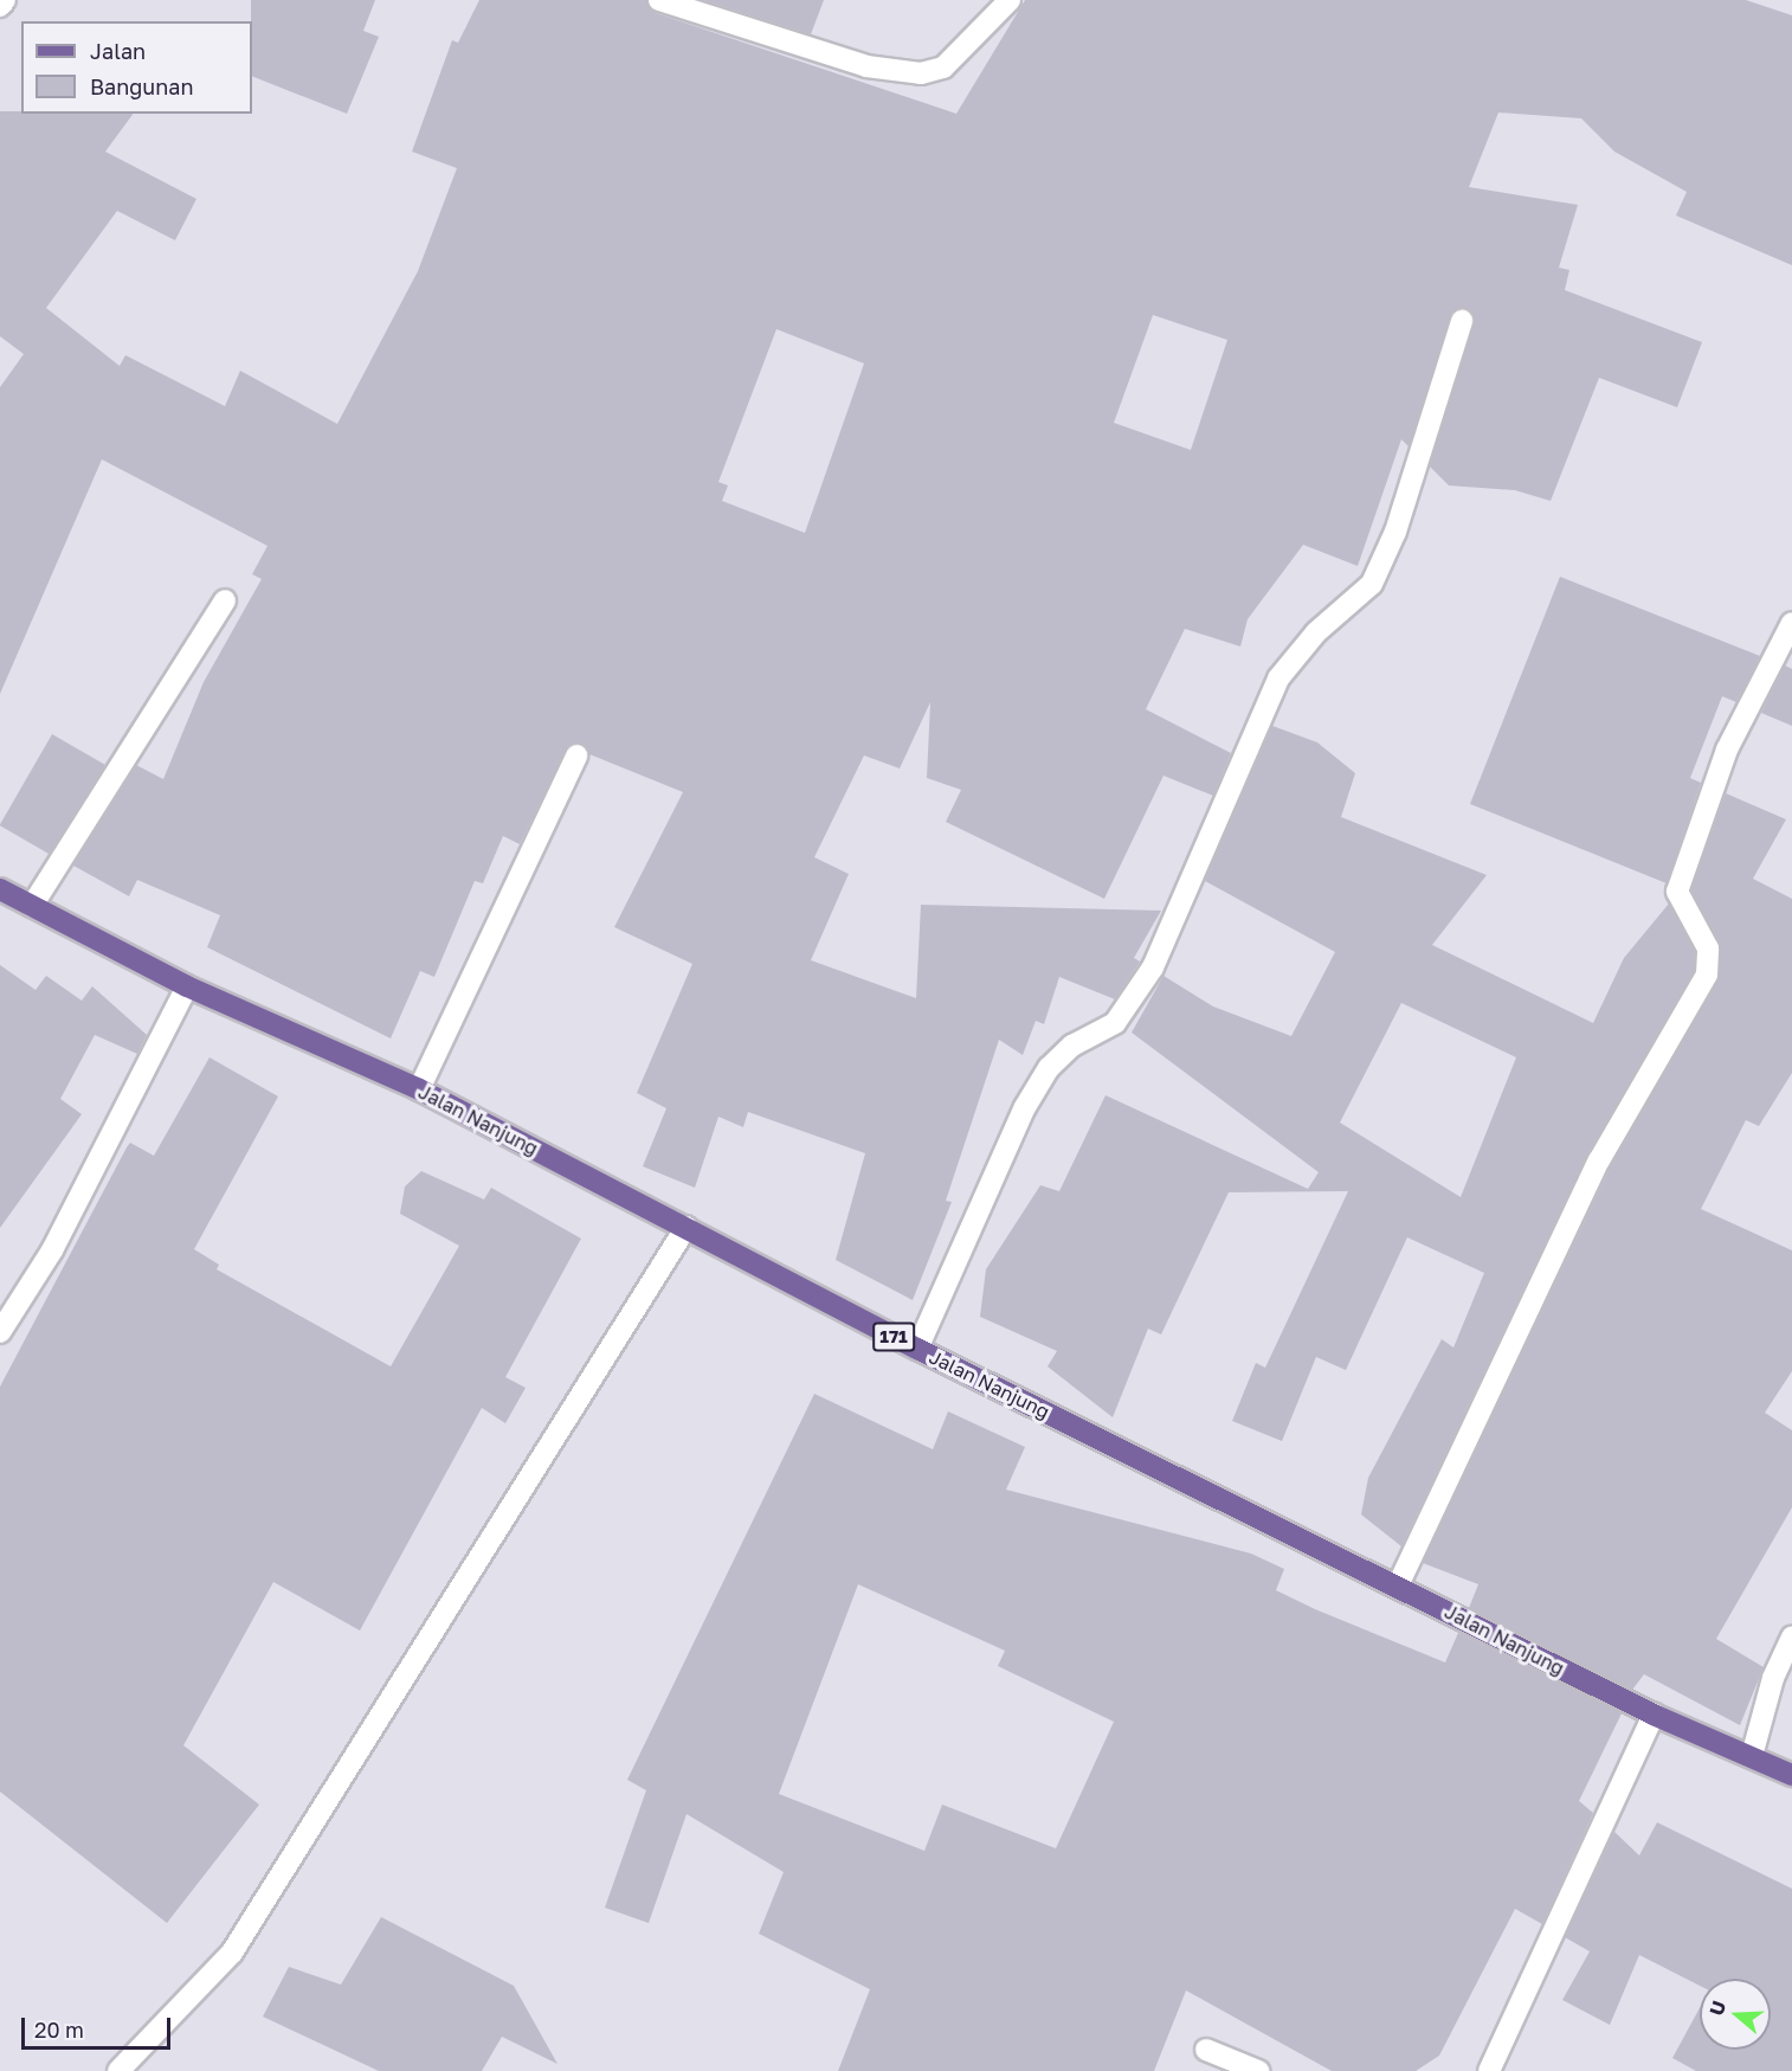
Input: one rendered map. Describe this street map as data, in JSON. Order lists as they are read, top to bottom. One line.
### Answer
{"streets":{"main road":["Jalan Nanjung","171"]},"legend":["Jalan","Bangunan"],"scale_bar":"20 m","north":"left"}
